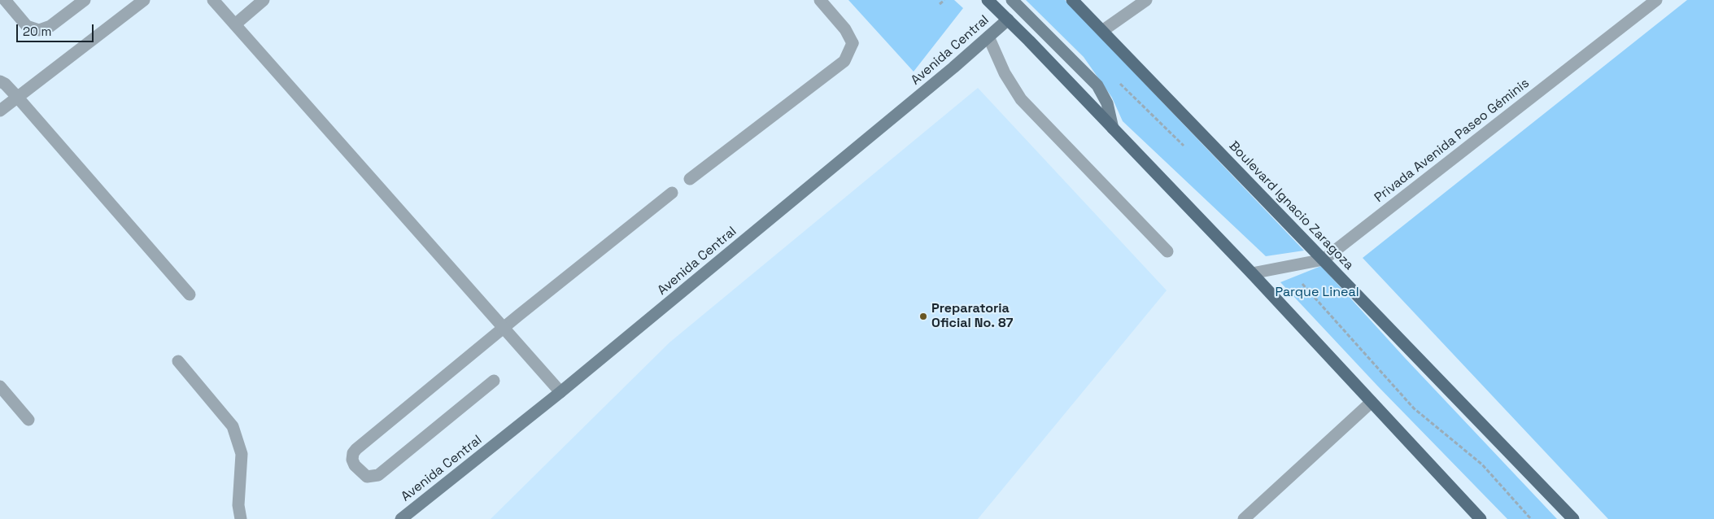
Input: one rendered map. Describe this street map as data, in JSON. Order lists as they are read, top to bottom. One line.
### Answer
{"streets":{"main road":["Avenida Central","Boulevard Ignacio Zaragoza"],"street":["Privada Avenida Paseo Géminis"]},"crossings":[["Privada Avenida Paseo Géminis","Boulevard Ignacio Zaragoza"]],"parks":["Parque Lineal"],"places":["Preparatoria Oficial No. 87"],"scale_bar":"20 m"}
